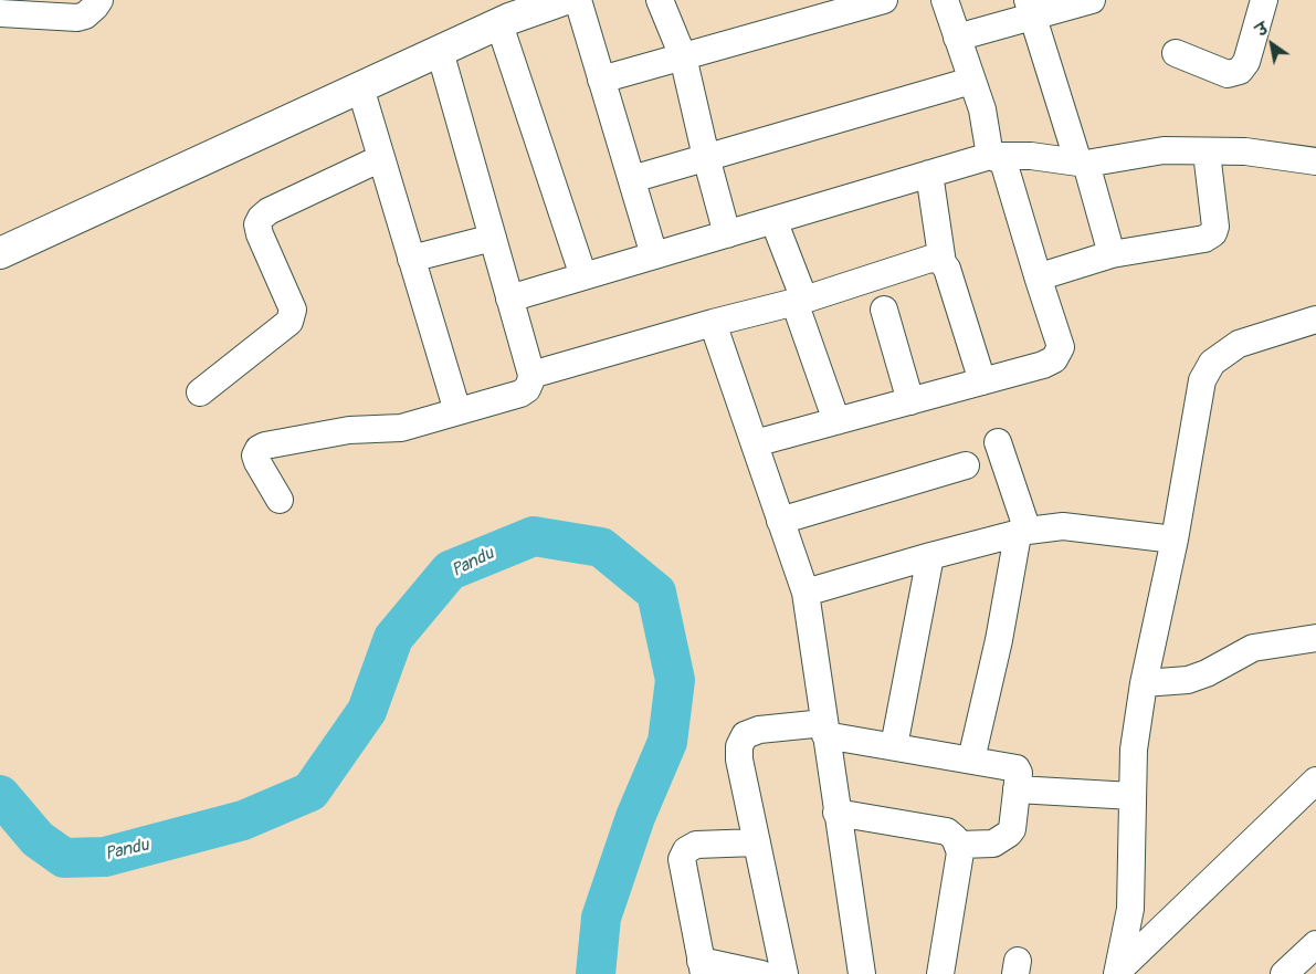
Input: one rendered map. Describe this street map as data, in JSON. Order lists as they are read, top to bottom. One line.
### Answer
{"water":["Pandu"],"north":"top left"}
